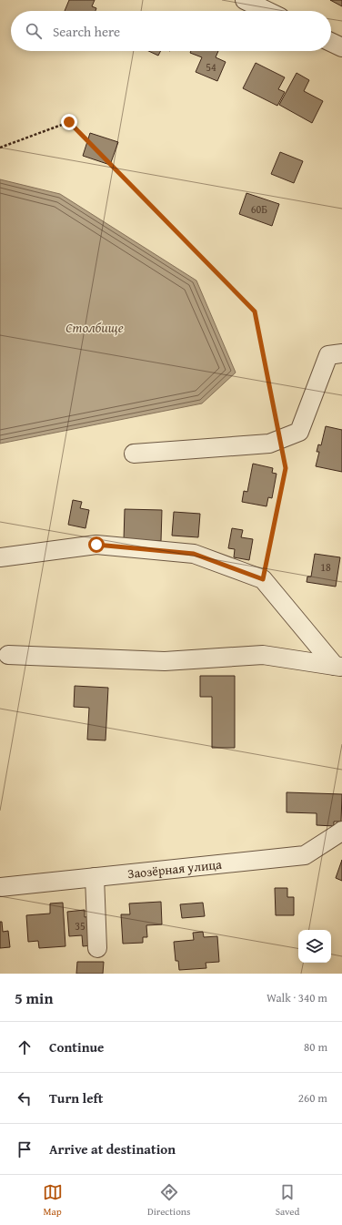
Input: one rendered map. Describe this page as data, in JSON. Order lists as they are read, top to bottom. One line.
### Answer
{"streets":{"street":["Заозёрная улица"]},"water":["Столбище"],"house_numbers":["54","60Б","18","35"],"page":{"search":"Search here","heading":["5 min","Walk · 340 m"],"list":[["Continue","80 m"],["Turn left","260 m"],"Arrive at destination"],"nav":["Map","Directions","Saved"]}}
